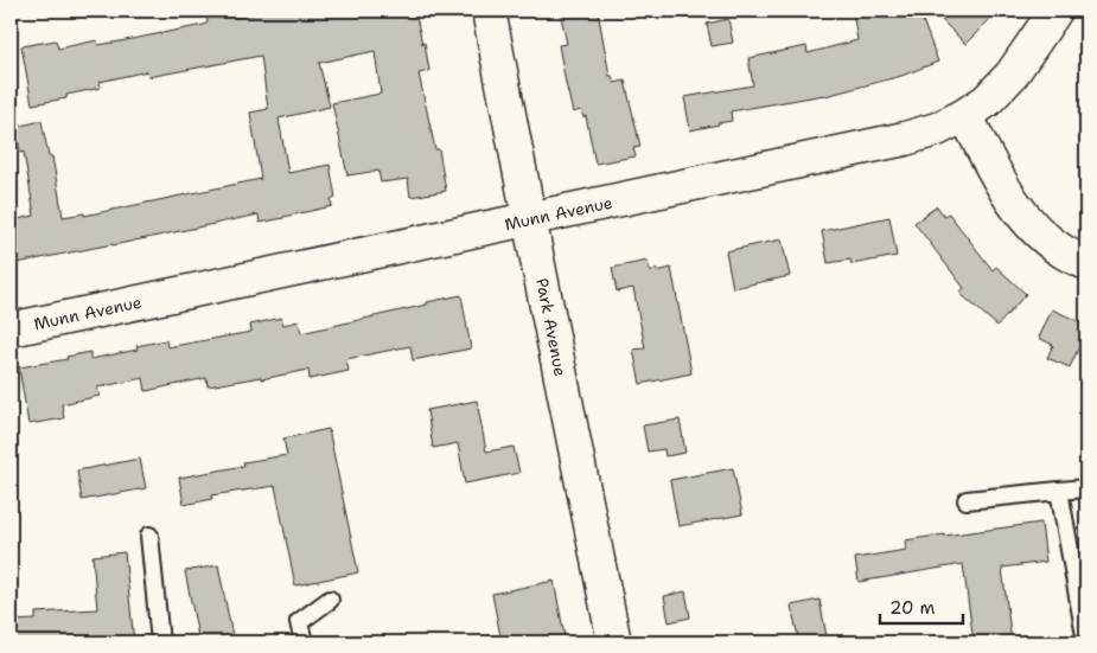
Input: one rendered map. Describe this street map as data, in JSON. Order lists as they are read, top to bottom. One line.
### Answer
{"streets":{"street":["Munn Avenue","Park Avenue"]},"crossings":[["Munn Avenue","Park Avenue"]],"scale_bar":"20 m"}
